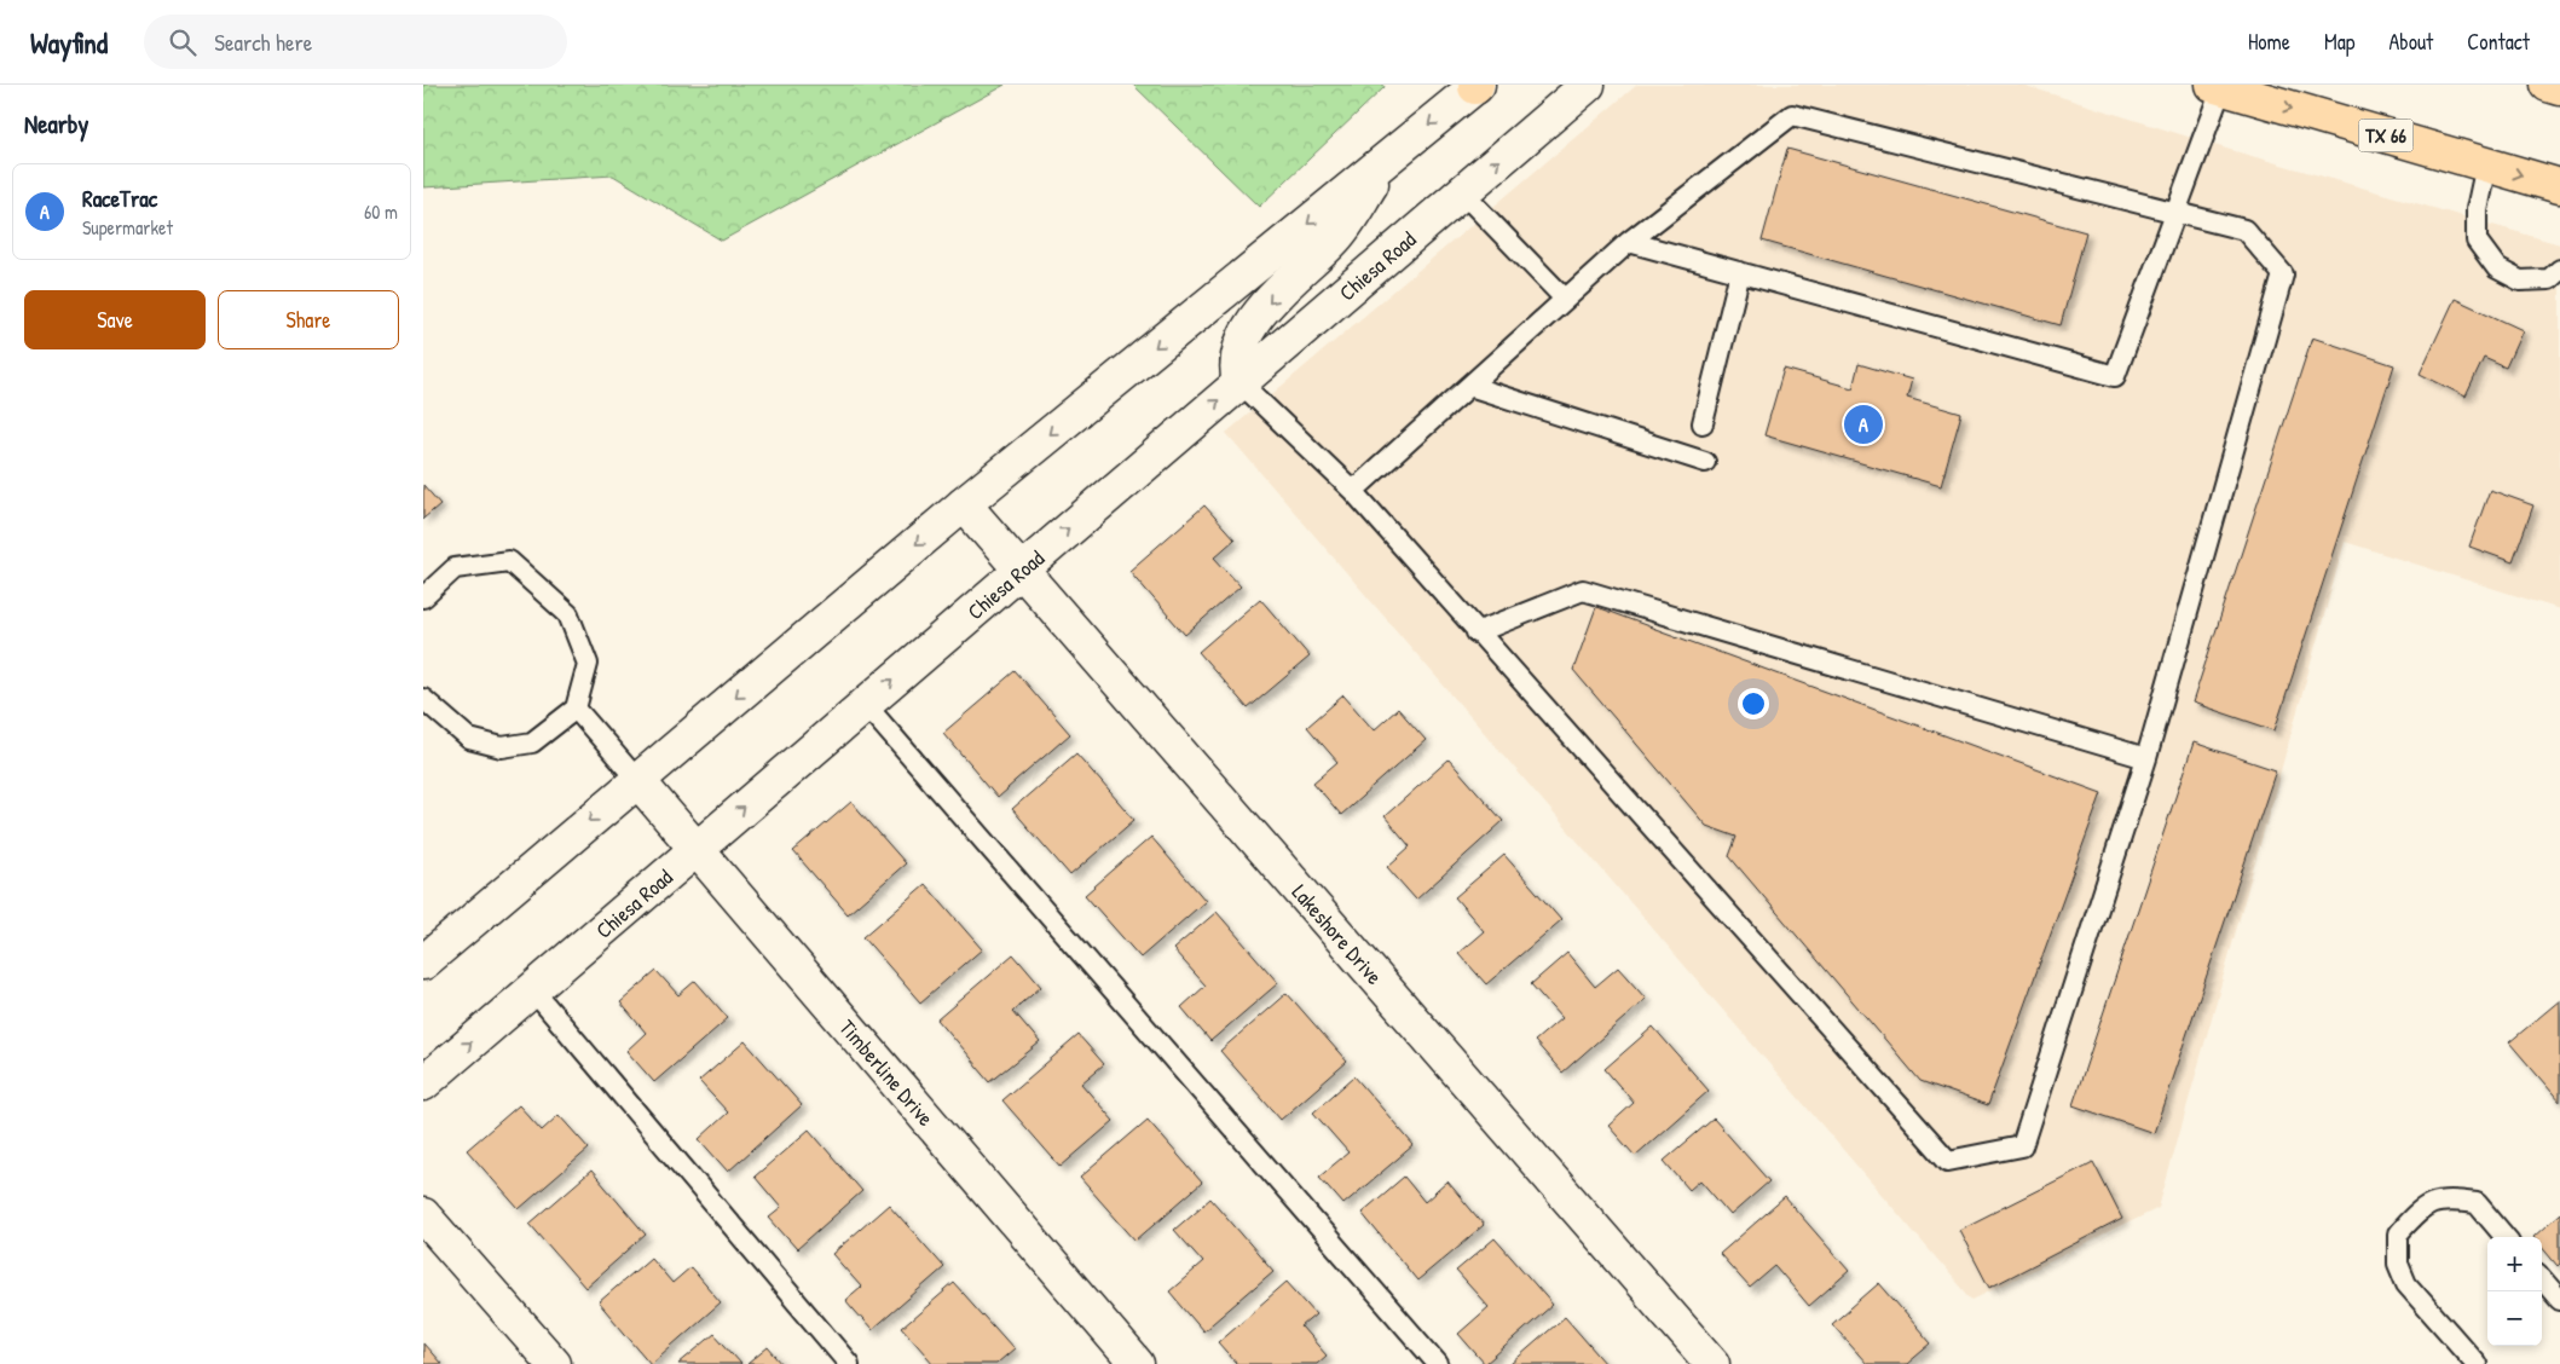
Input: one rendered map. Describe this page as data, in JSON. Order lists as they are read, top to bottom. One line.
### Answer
{"streets":{"main road":["TX 66","Chiesa Road","Lakeshore Drive","Timberline Drive"]},"crossings":[["Chiesa Road","Lakeshore Drive"],["Chiesa Road","Timberline Drive"]],"page":{"header":"Wayfind","search":"Search here","nav":["Home","Map","About","Contact"],"heading":"Nearby","list":[{"mark":"A","name":"RaceTrac","note":"Supermarket","value":"60 m"}],"buttons":["Save","Share"],"pins":"A","map_buttons":["+","−"]}}
